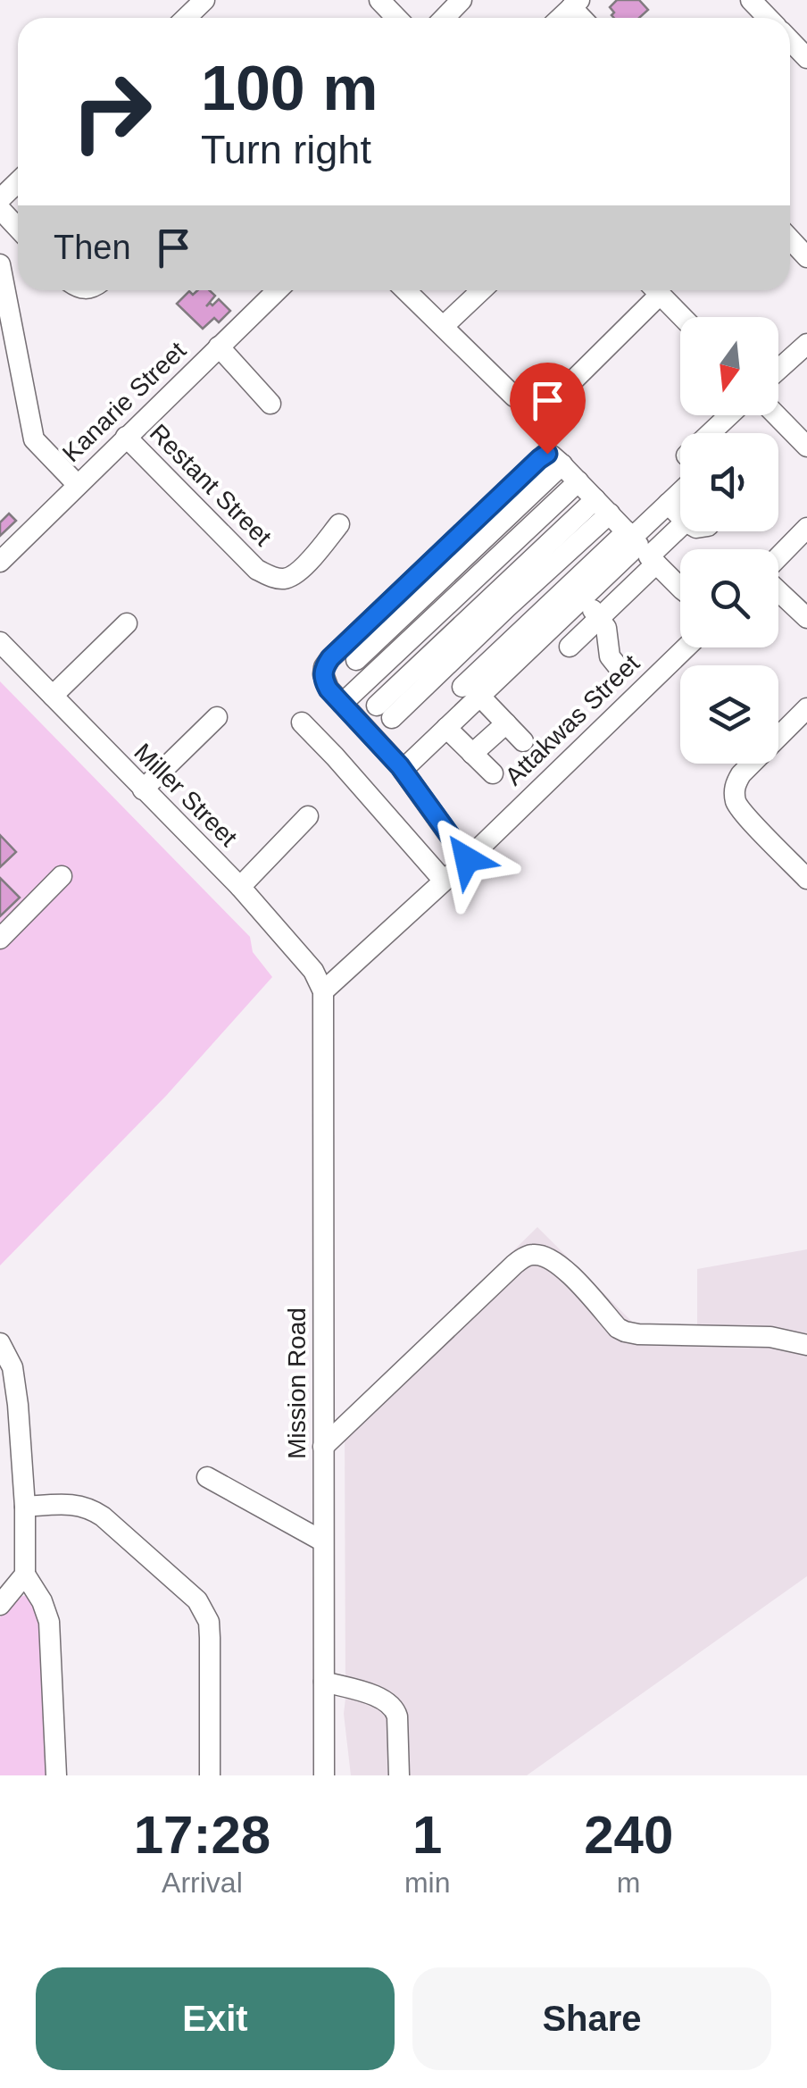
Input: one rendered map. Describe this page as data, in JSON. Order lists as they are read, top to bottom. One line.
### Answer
{"streets":{"street":["Kanarie Street","Restant Street","Attakwas Street","Miller Street","Mission Road"]},"crossings":[["Kanarie Street","Restant Street"],["Attakwas Street","Miller Street"],["Attakwas Street","Mission Road"],["Miller Street","Mission Road"]],"north":"bottom","page":{"turn":["100 m","Turn right"],"then":"Then","eta":["17:28","Arrival","1","min","240","m"],"buttons":["Exit","Share"]}}
